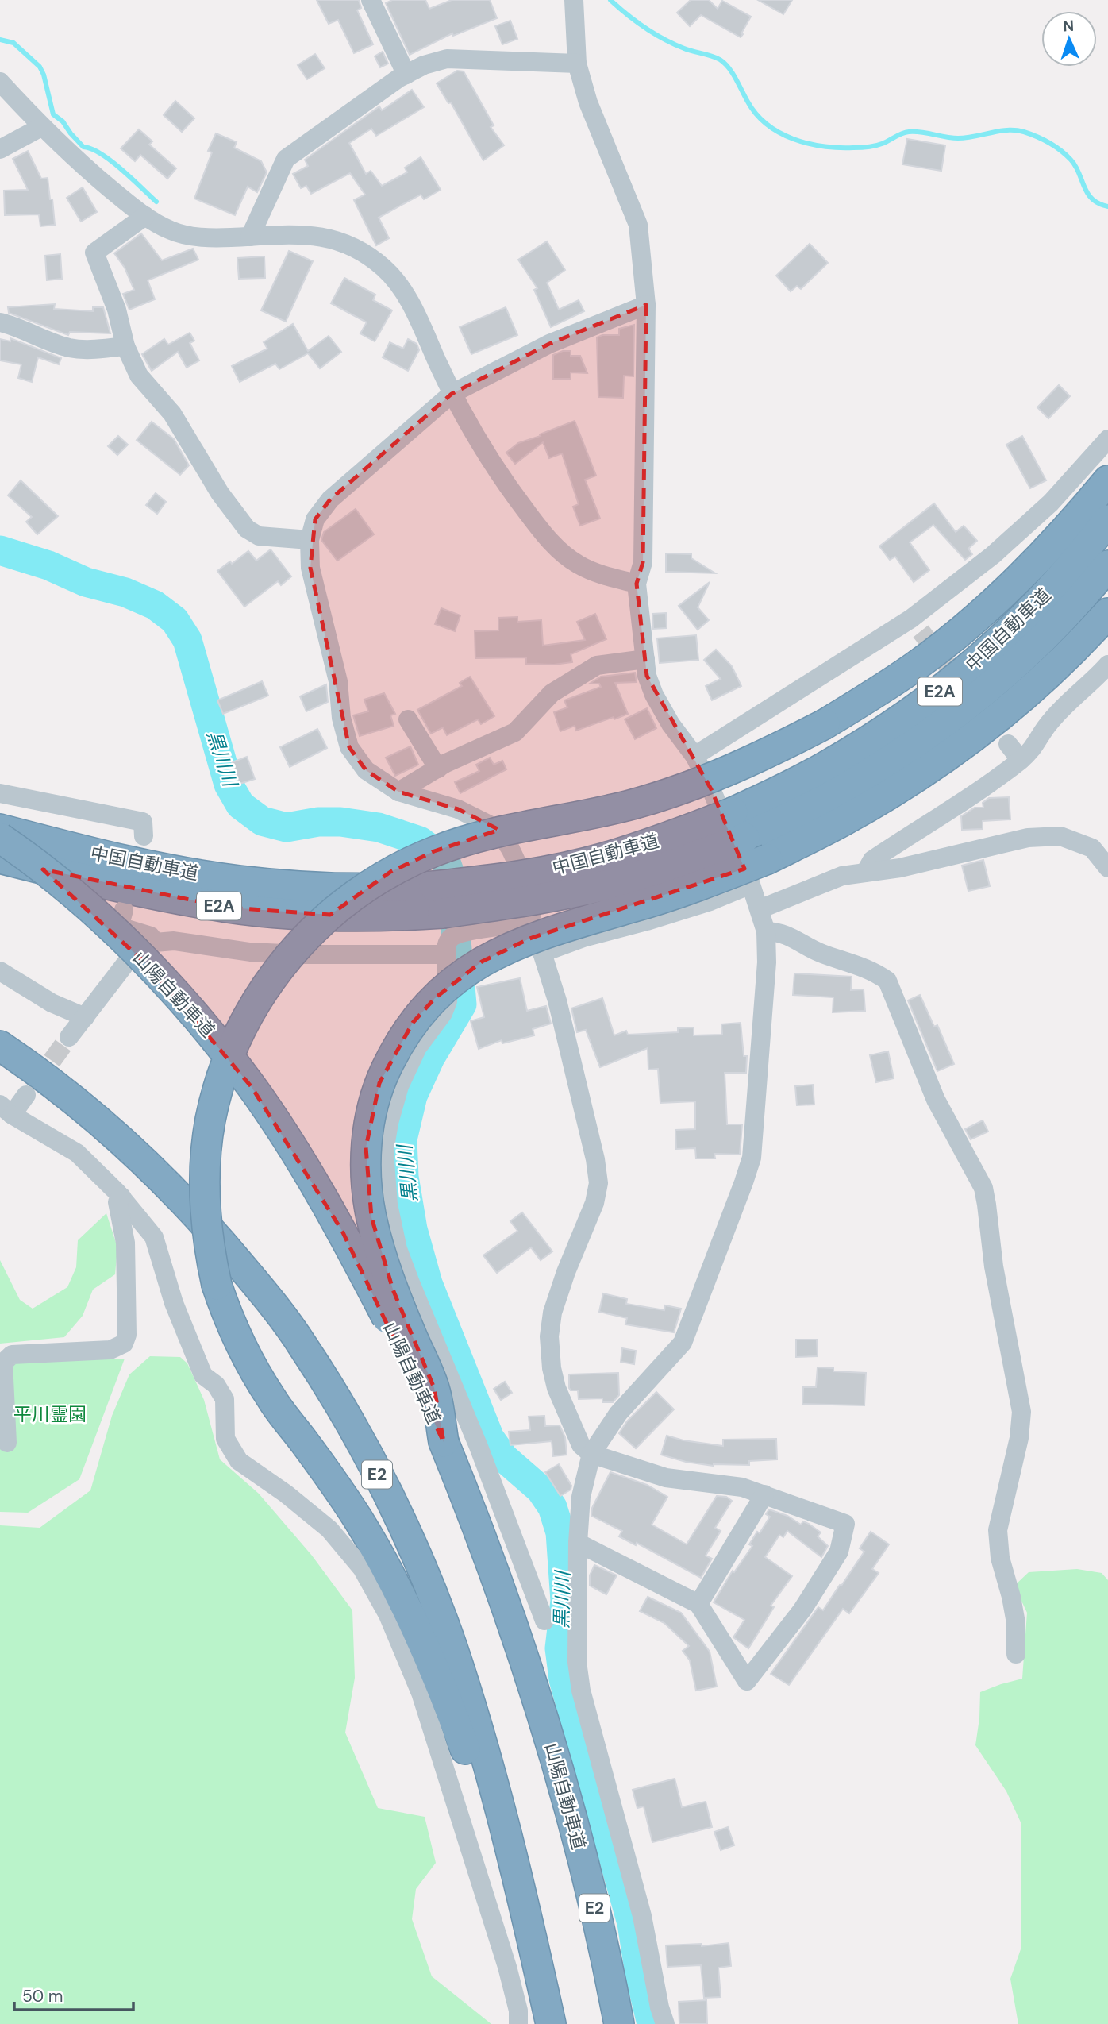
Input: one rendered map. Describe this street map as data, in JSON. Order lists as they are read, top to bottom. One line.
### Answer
{"streets":{"highway":["中国自動車道","E2A","山陽自動車道","E2"]},"water":["黒川川"],"parks":["平川霊園"],"scale_bar":"50 m","north":"top"}
